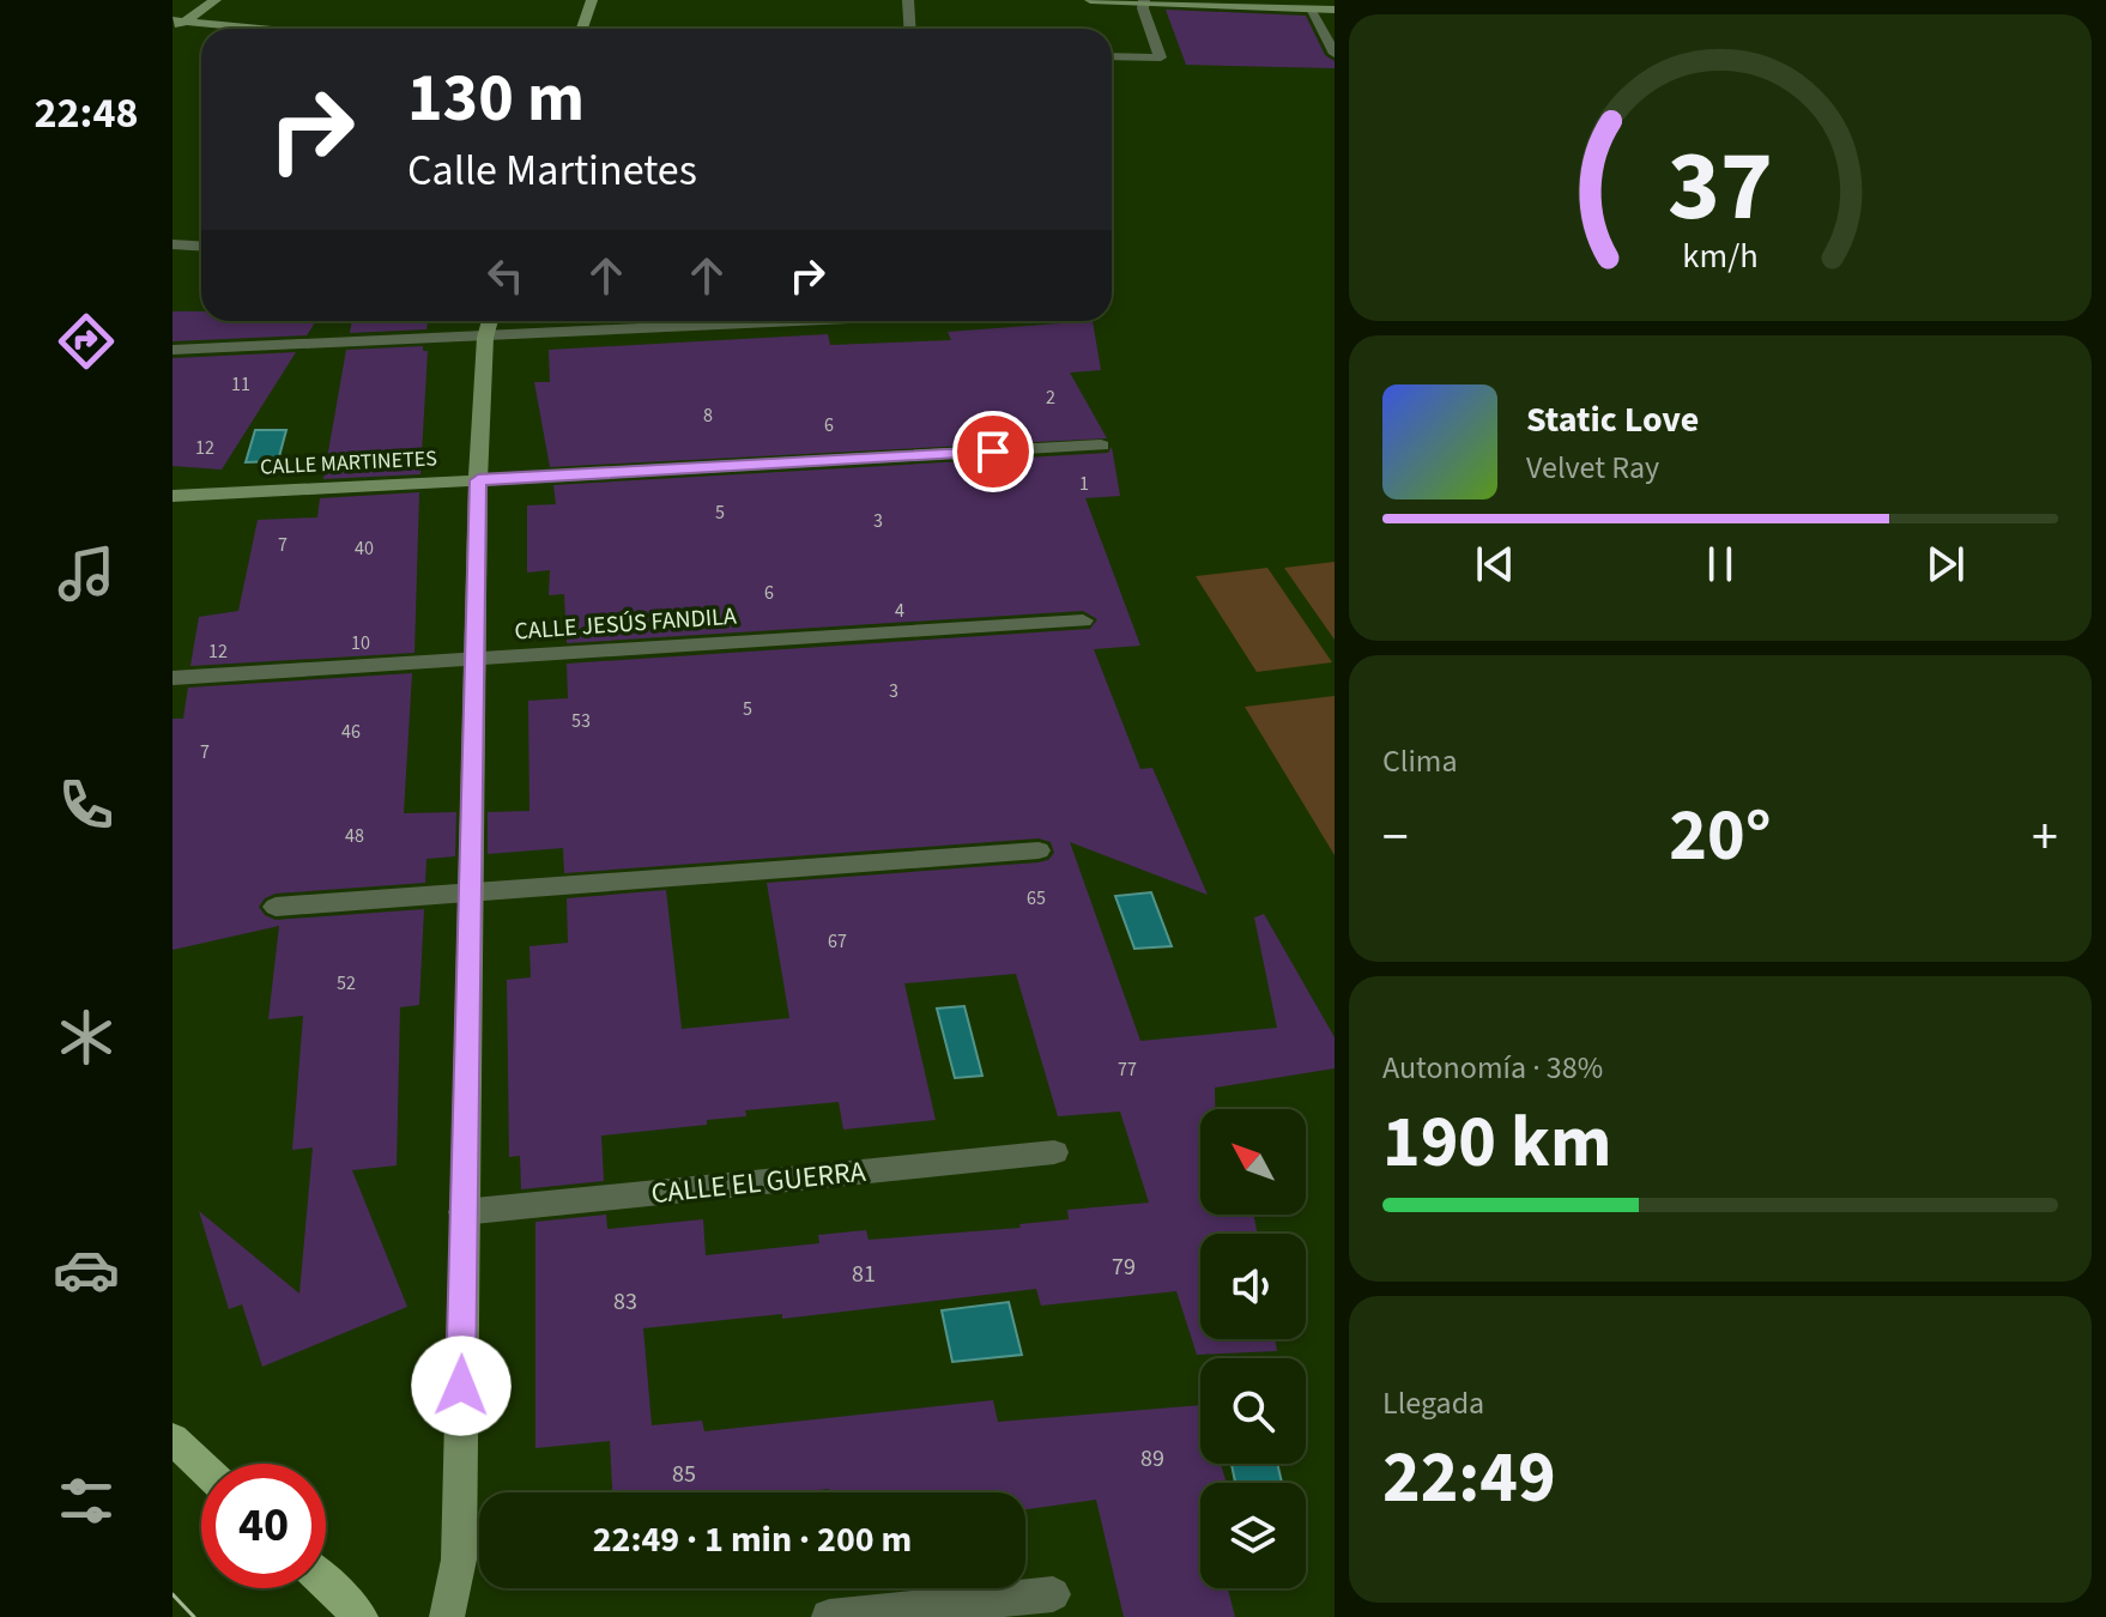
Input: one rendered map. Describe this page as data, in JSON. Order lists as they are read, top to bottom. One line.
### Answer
{"streets":{"street":["CALLE MARTINETES","CALLE JESÚS FANDILA","CALLE EL GUERRA"]},"house_numbers":["11","2","8","6","12","1","5","3","7","40","6","4","10","12","3","5","53","46","7","48","65","67","52","77","79","81","83","89","85"],"north":"top left","page":{"tabs":"22:48","turn":["130 m","Calle Martinetes"],"song":["Static Love","Velvet Ray"],"tile":["Clima",["Autonomía · 38%","190 km"],["Llegada","22:49"]],"heat":["−","20°","+"],"limit":"40","trip":"22:49 · 1 min · 200 m","gauge":["37","km/h"]}}
